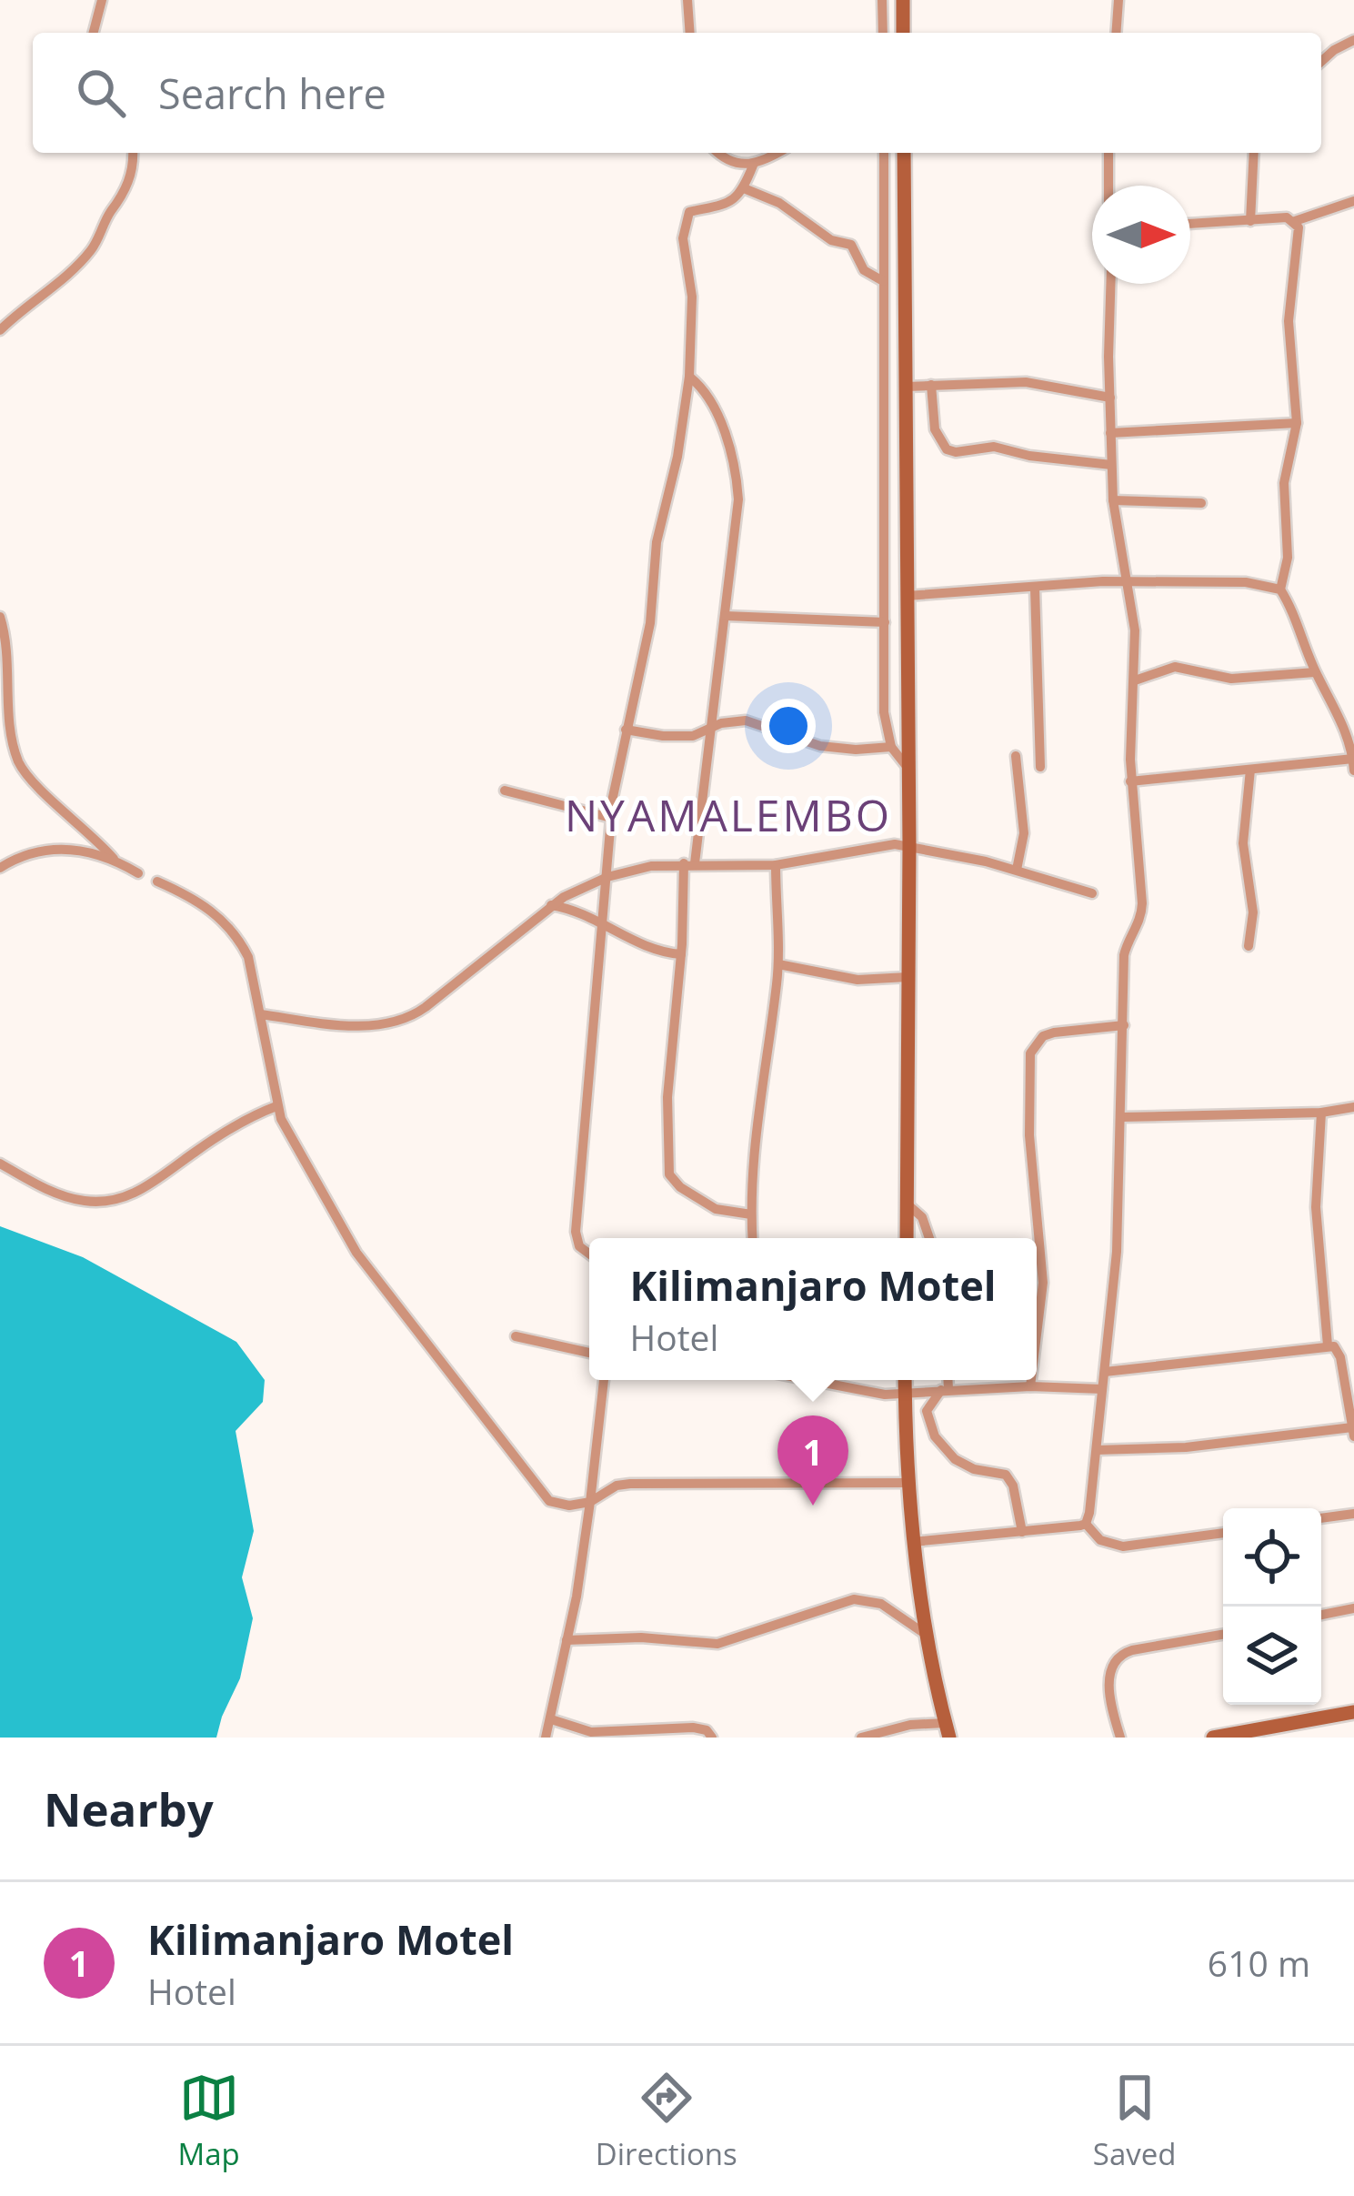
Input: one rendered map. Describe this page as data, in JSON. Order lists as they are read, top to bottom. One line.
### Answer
{"districts":["NYAMALEMBO"],"north":"right","page":{"search":"Search here","popup":["Kilimanjaro Motel","Hotel"],"pins":"1","heading":"Nearby","list":[{"mark":"1","name":"Kilimanjaro Motel","note":"Hotel","value":"610 m"}],"nav":["Map","Directions","Saved"]}}
